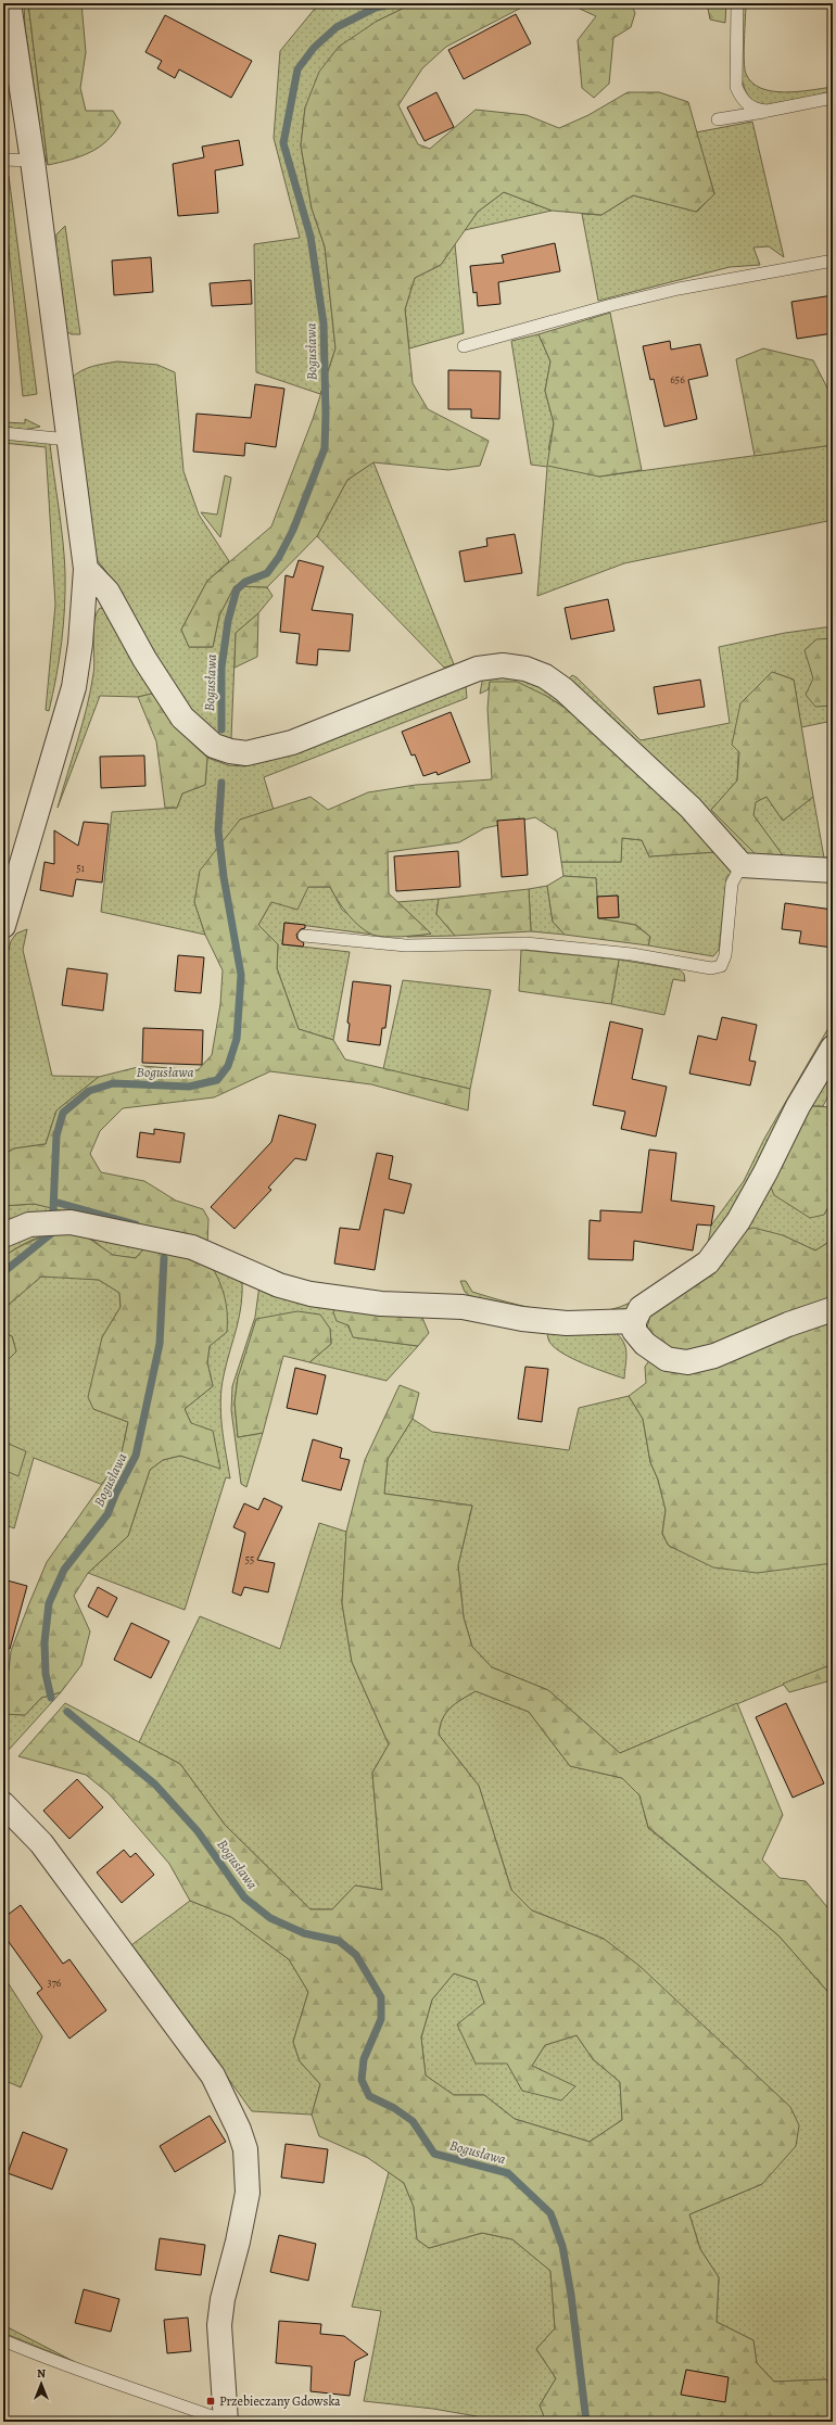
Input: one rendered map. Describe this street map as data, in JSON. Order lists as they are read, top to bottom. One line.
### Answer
{"water":["Bogusława"],"places":{"transit":["Przebieczany Gdowska"]},"house_numbers":["656","51","55","376"],"north":"top"}
